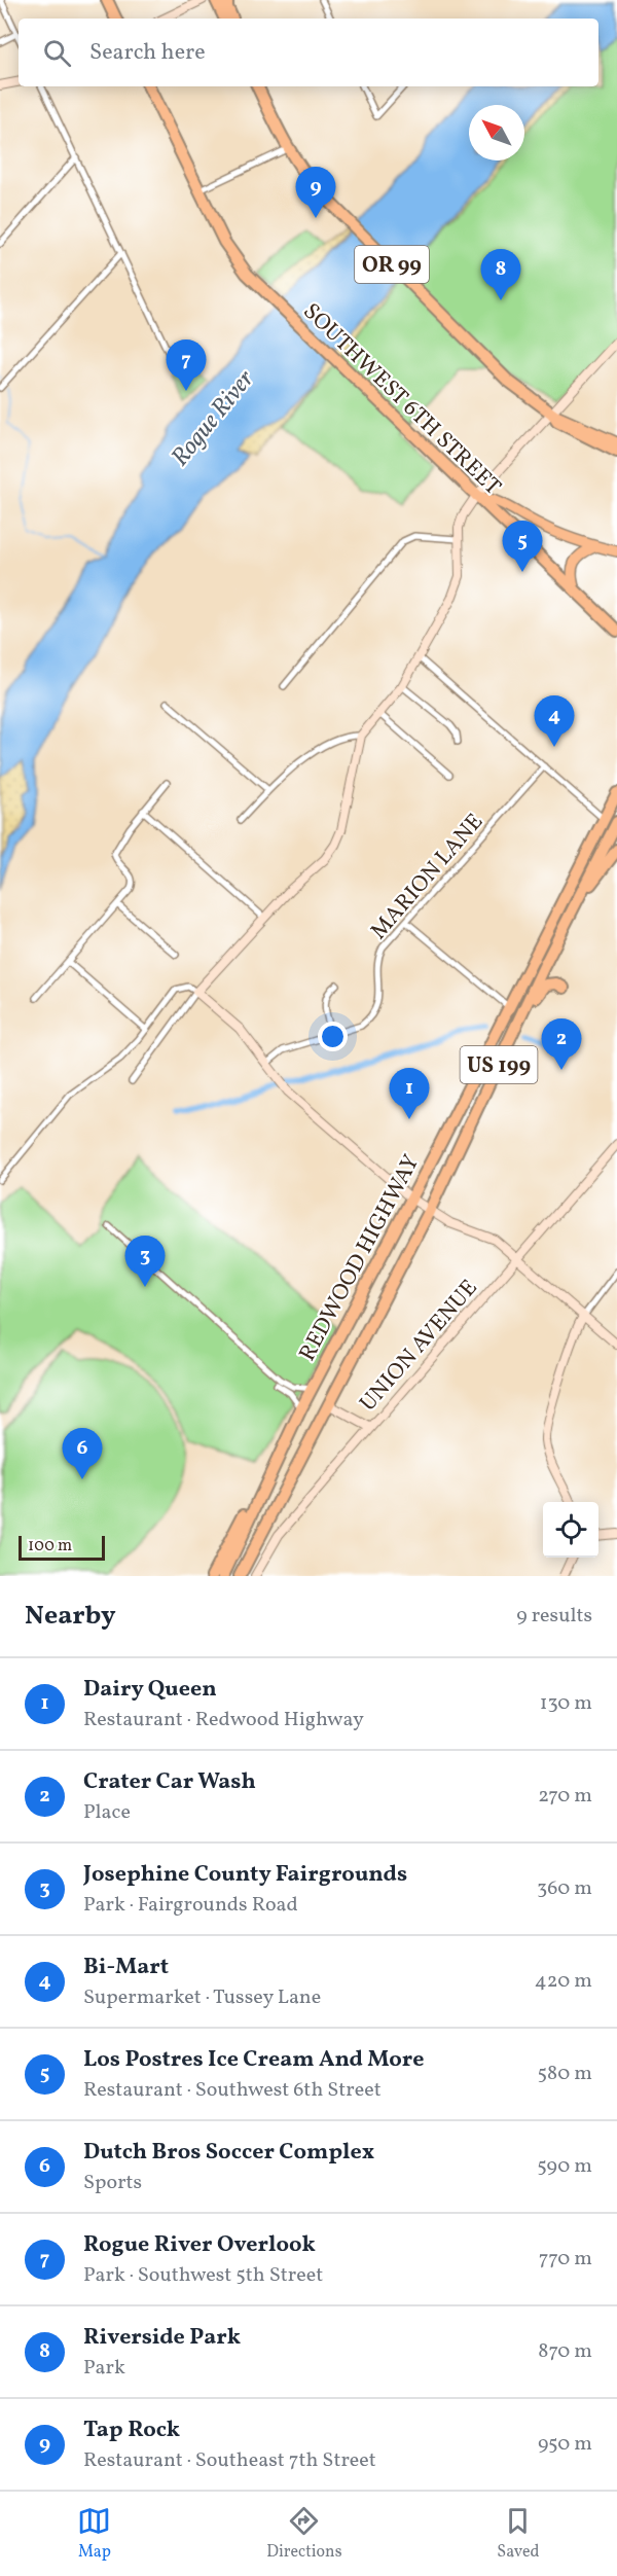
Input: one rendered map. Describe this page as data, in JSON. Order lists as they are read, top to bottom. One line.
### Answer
{"streets":{"highway":["OR 99","SOUTHWEST 6TH STREET","US 199","REDWOOD HIGHWAY"],"street":["MARION LANE","UNION AVENUE"]},"crossings":[["US 199","REDWOOD HIGHWAY"]],"water":["Rogue River"],"scale_bar":"100 m","north":"top left","page":{"search":"Search here","pins":["9","8","7","5","4","2","1","3","6"],"scale":"100 m","heading":["Nearby","9 results"],"list":[{"mark":"1","name":"Dairy Queen","note":"Restaurant · Redwood Highway","value":"130 m"},{"mark":"2","name":"Crater Car Wash","note":"Place","value":"270 m"},{"mark":"3","name":"Josephine County Fairgrounds","note":"Park · Fairgrounds Road","value":"360 m"},{"mark":"4","name":"Bi-Mart","note":"Supermarket · Tussey Lane","value":"420 m"},{"mark":"5","name":"Los Postres Ice Cream And More","note":"Restaurant · Southwest 6th Street","value":"580 m"},{"mark":"6","name":"Dutch Bros Soccer Complex","note":"Sports","value":"590 m"},{"mark":"7","name":"Rogue River Overlook","note":"Park · Southwest 5th Street","value":"770 m"},{"mark":"8","name":"Riverside Park","note":"Park","value":"870 m"},{"mark":"9","name":"Tap Rock","note":"Restaurant · Southeast 7th Street","value":"950 m"}],"nav":["Map","Directions","Saved"]}}
